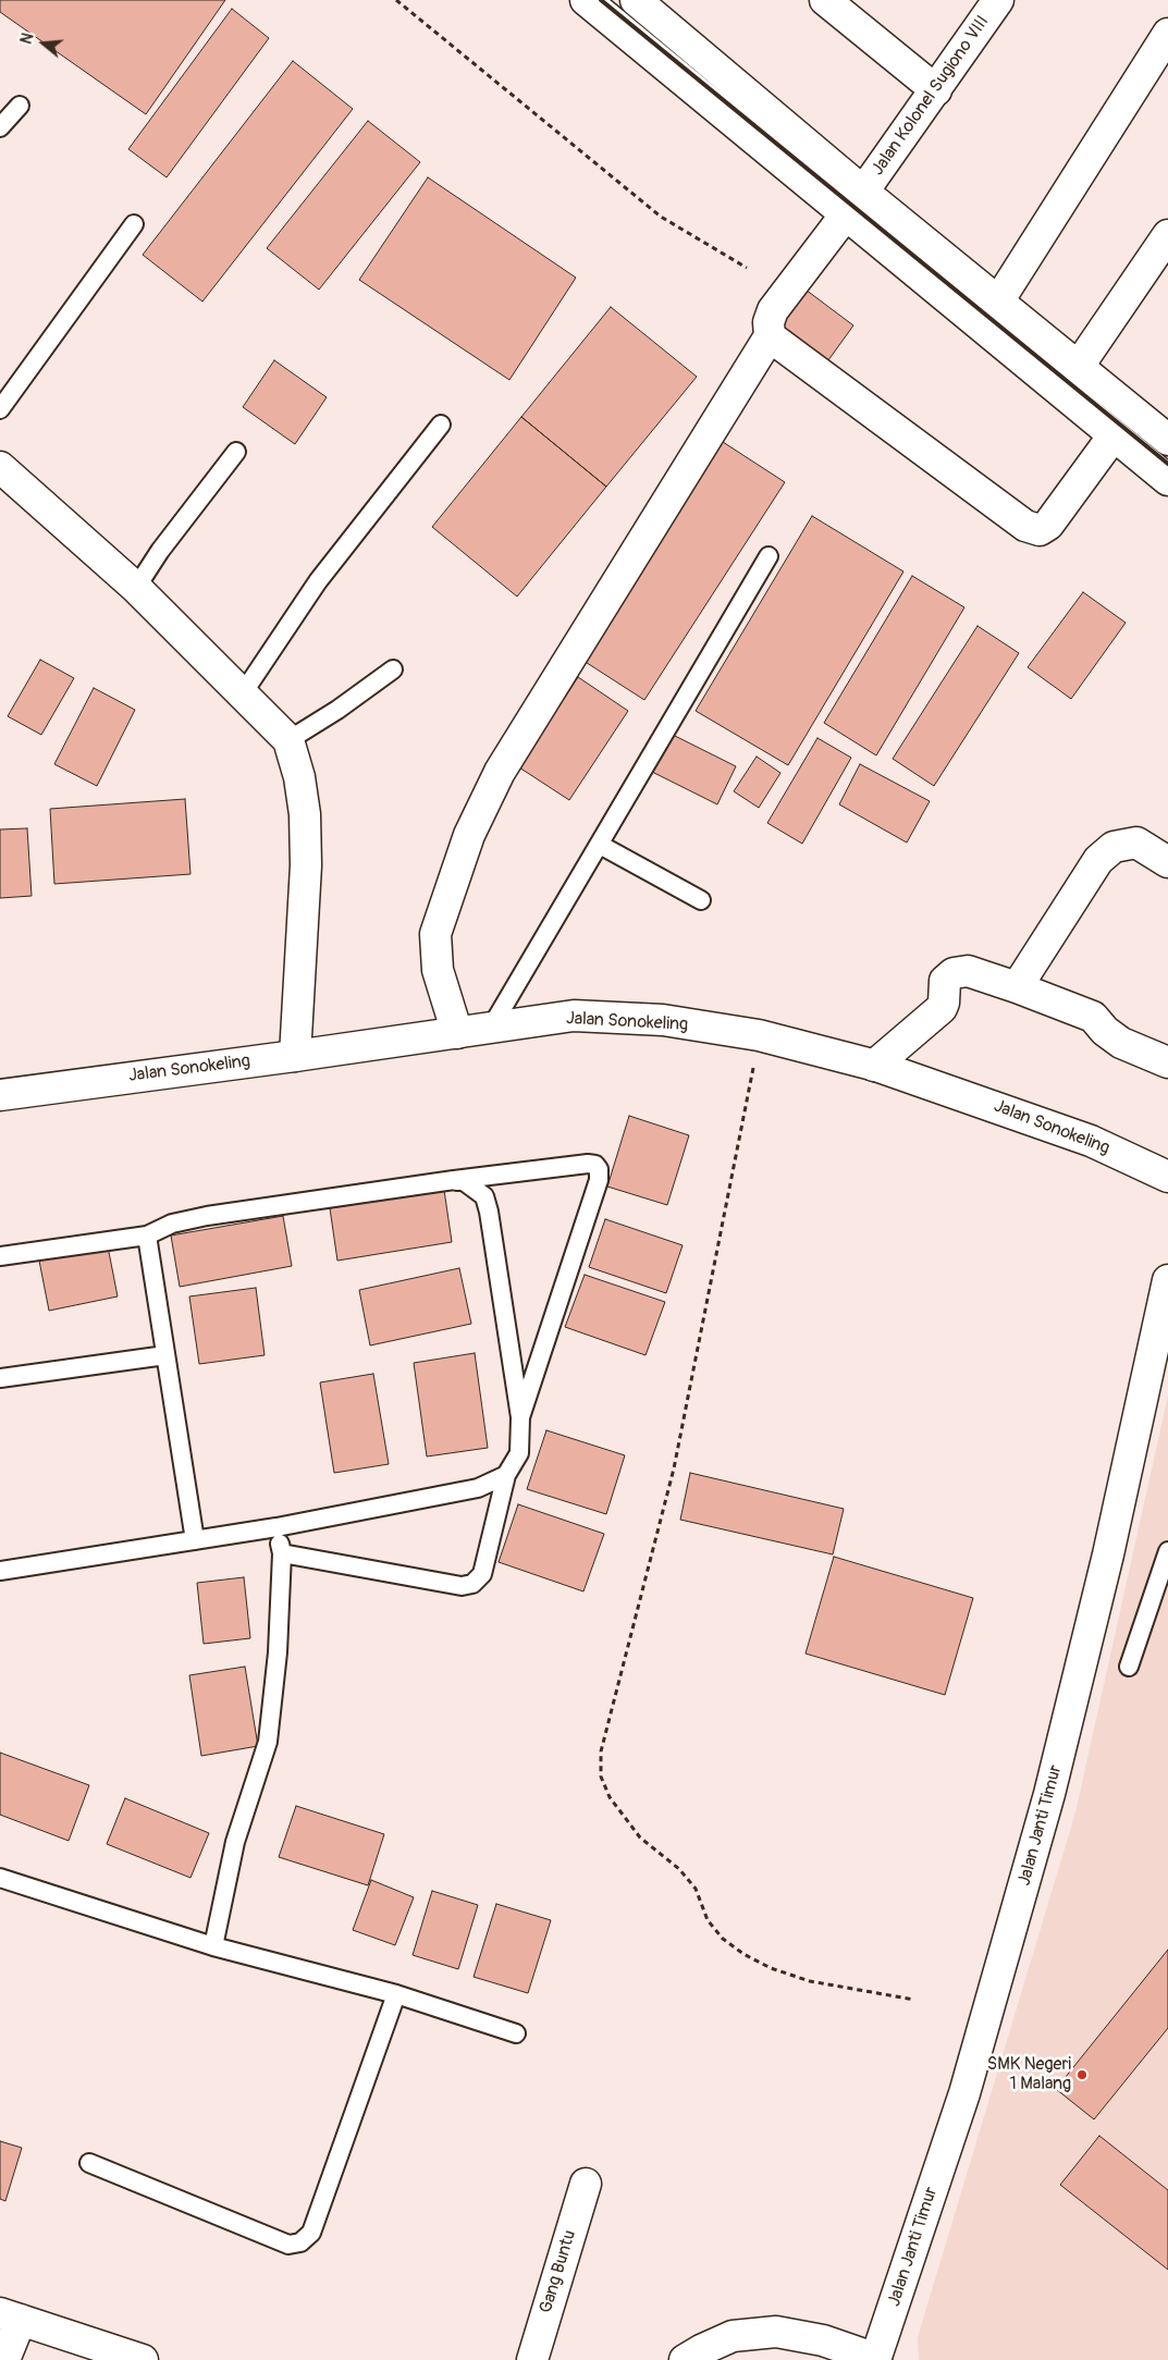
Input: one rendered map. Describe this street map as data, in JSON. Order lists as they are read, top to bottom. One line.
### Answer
{"streets":{"street":["Jalan Kolonel Sugiono VIII","Jalan Sonokeling","Jalan Janti Timur","Gang Buntu"]},"places":["SMK Negeri 1 Malang"],"north":"left"}
